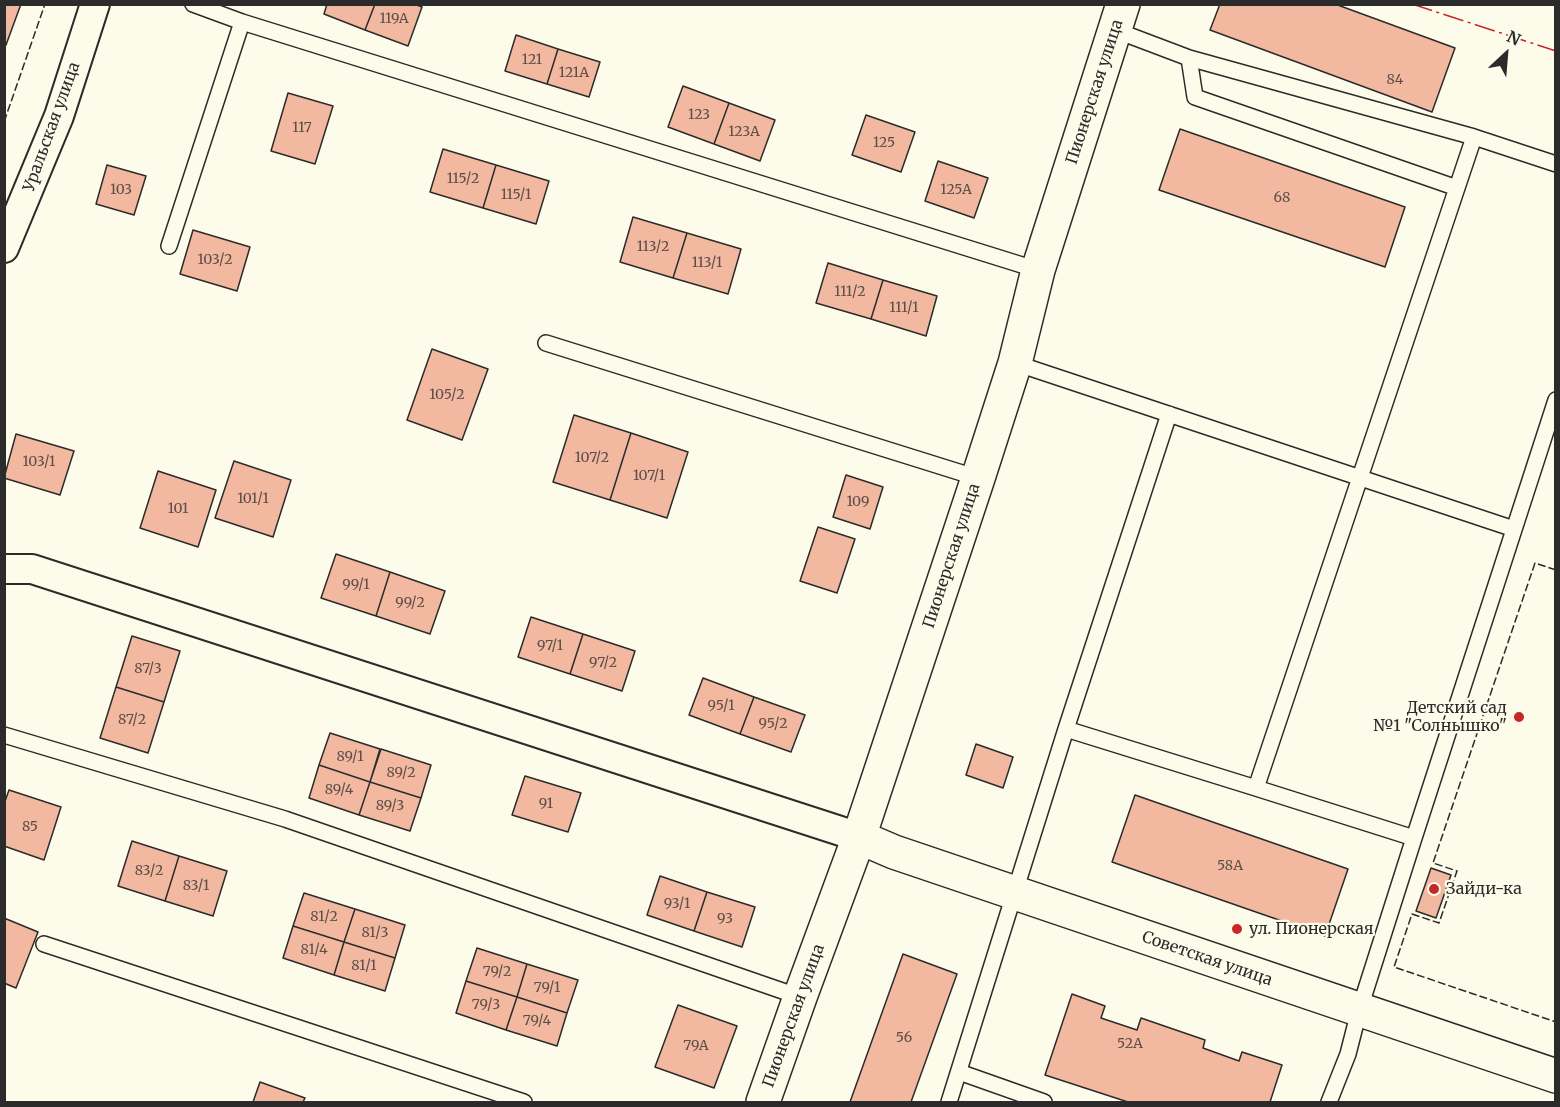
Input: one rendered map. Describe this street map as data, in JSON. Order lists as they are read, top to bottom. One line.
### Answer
{"streets":{"street":["Пионерская улица","Уральская улица","Советская улица"]},"crossings":[["Пионерская улица","Советская улица"]],"places":["Детский сад №1 \"Солнышко\"","Зайди-ка","ул. Пионерская"],"house_numbers":["119А","121","121А","84","123","117","123А","125","115/2","103","125А","115/1","68","113/2","103/2","113/1","111/2","111/1","105/2","107/2","103/1","107/1","101/1","109","101","99/1","99/2","97/1","97/2","87/3","95/1","87/2","95/2","89/1","89/2","89/4","91","89/3","85","58А","83/2","83/1","93/1","81/2","93","81/3","81/4","81/1","79/2","79/1","79/3","79/4","56","52А","79А"],"north":"top right"}
